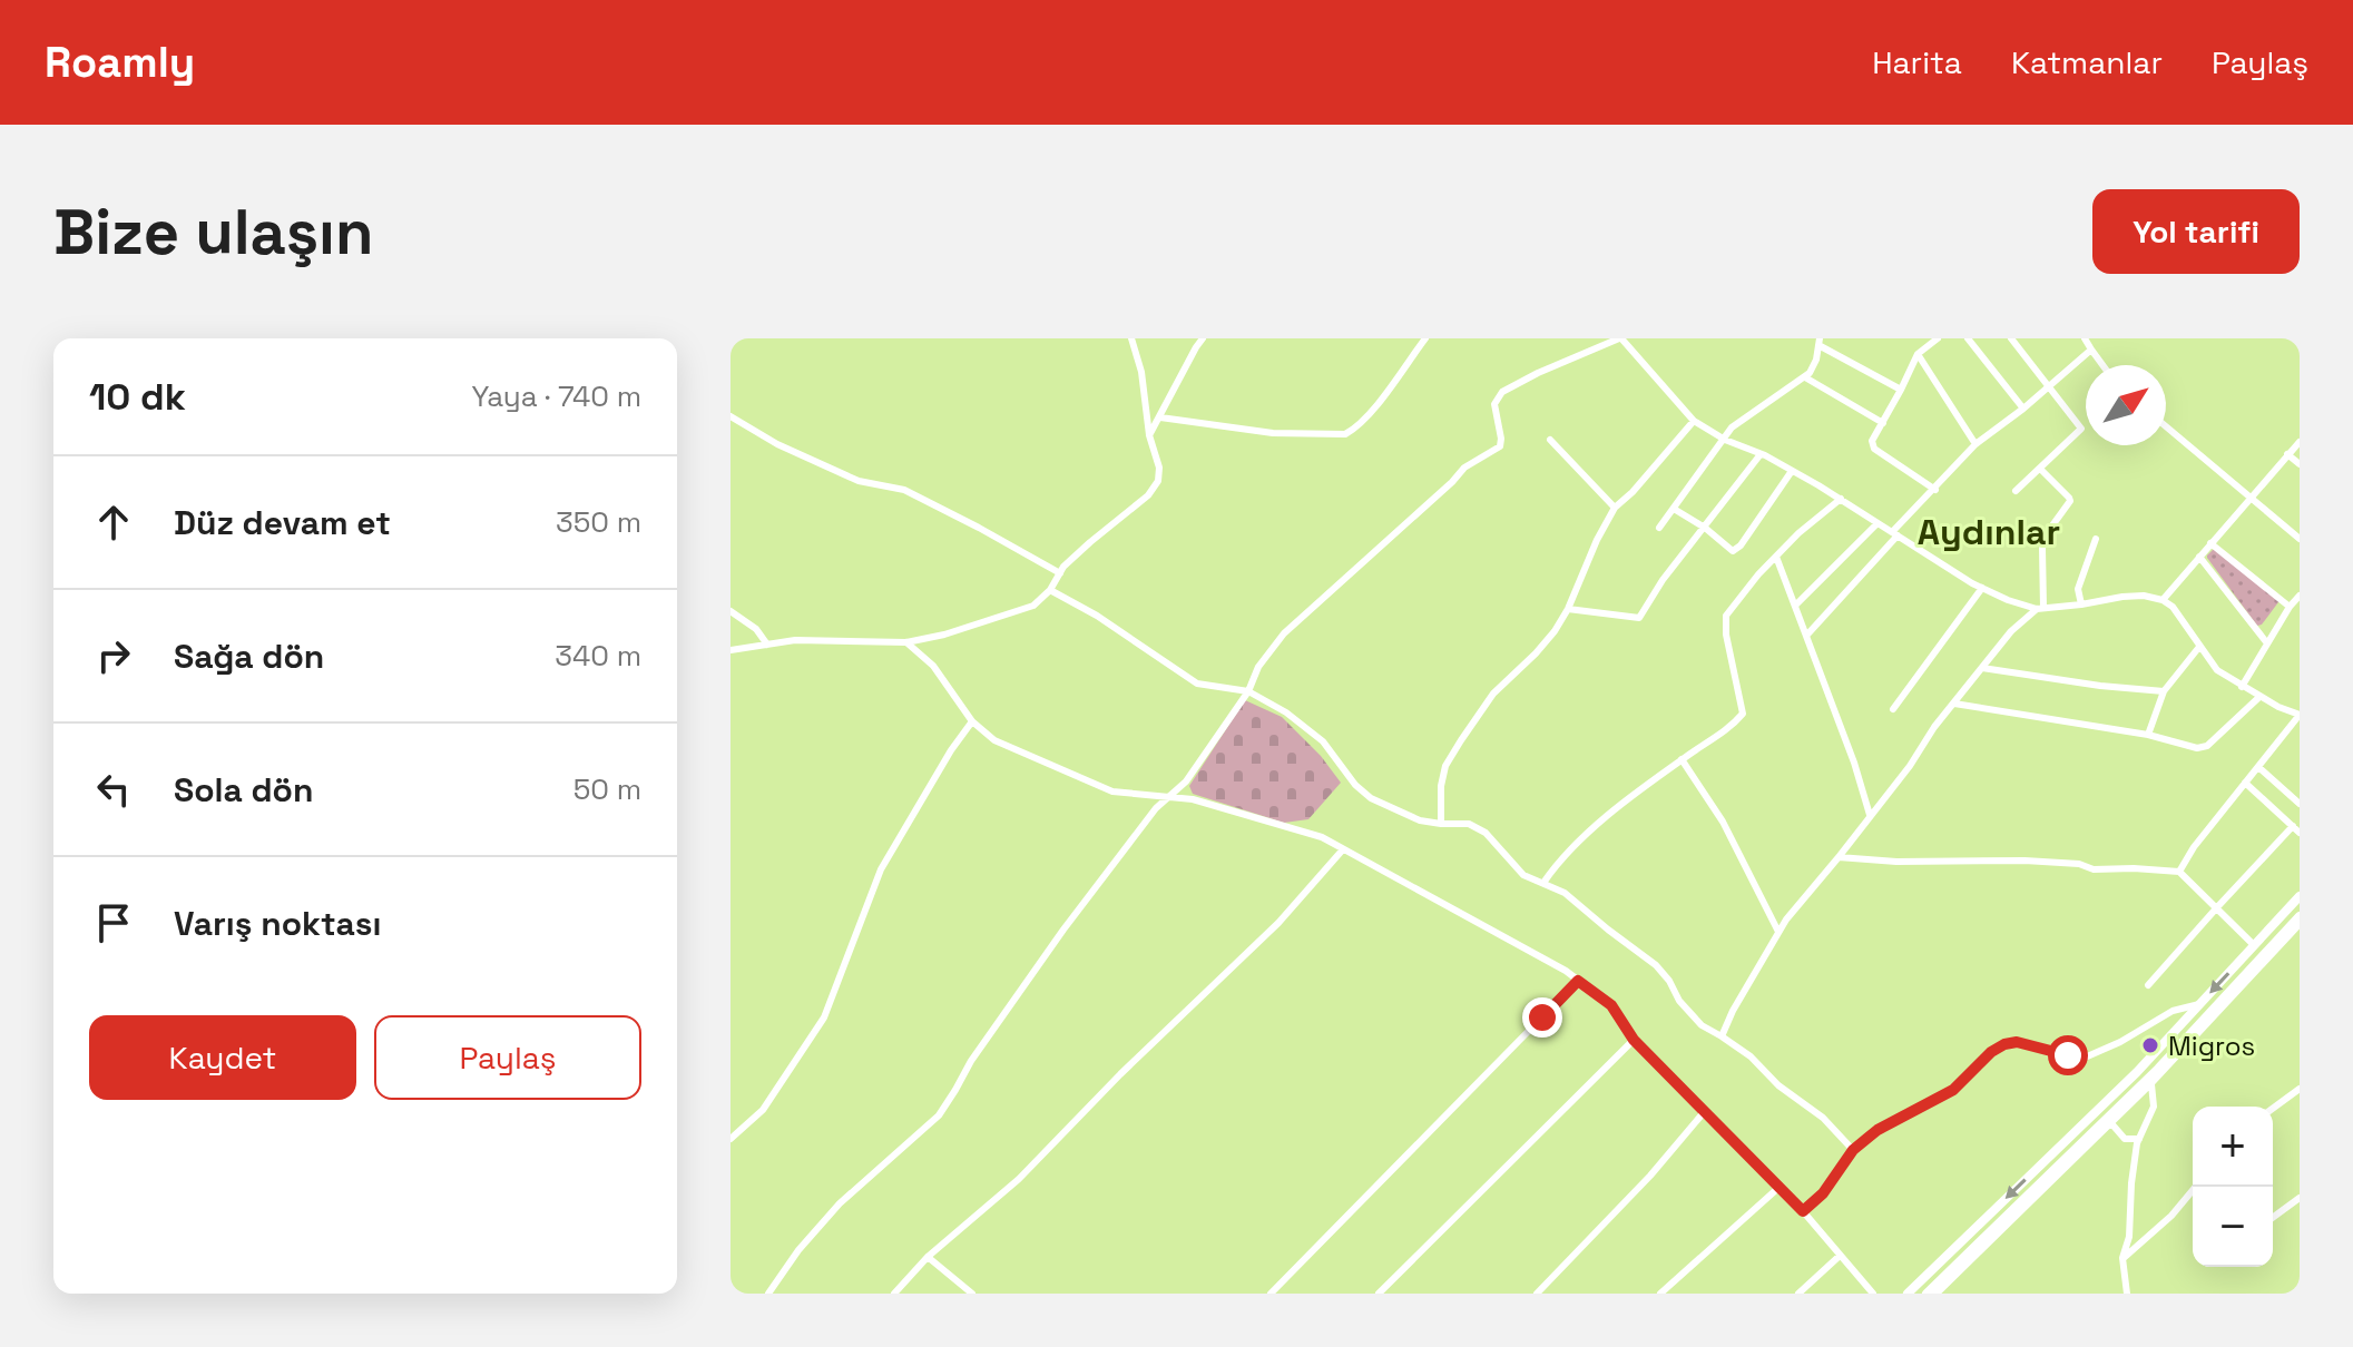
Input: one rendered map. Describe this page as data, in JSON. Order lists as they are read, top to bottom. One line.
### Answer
{"districts":["Aydınlar"],"places":["Migros"],"north":"top right","page":{"header":"Roamly","nav":["Harita","Katmanlar","Paylaş"],"buttons":["Yol tarifi",["Kaydet","Paylaş"]],"title":"Bize ulaşın","heading":["10 dk","Yaya · 740 m"],"list":[["Düz devam et","350 m"],["Sağa dön","340 m"],["Sola dön","50 m"],"Varış noktası"],"map_buttons":["+","−"]}}
